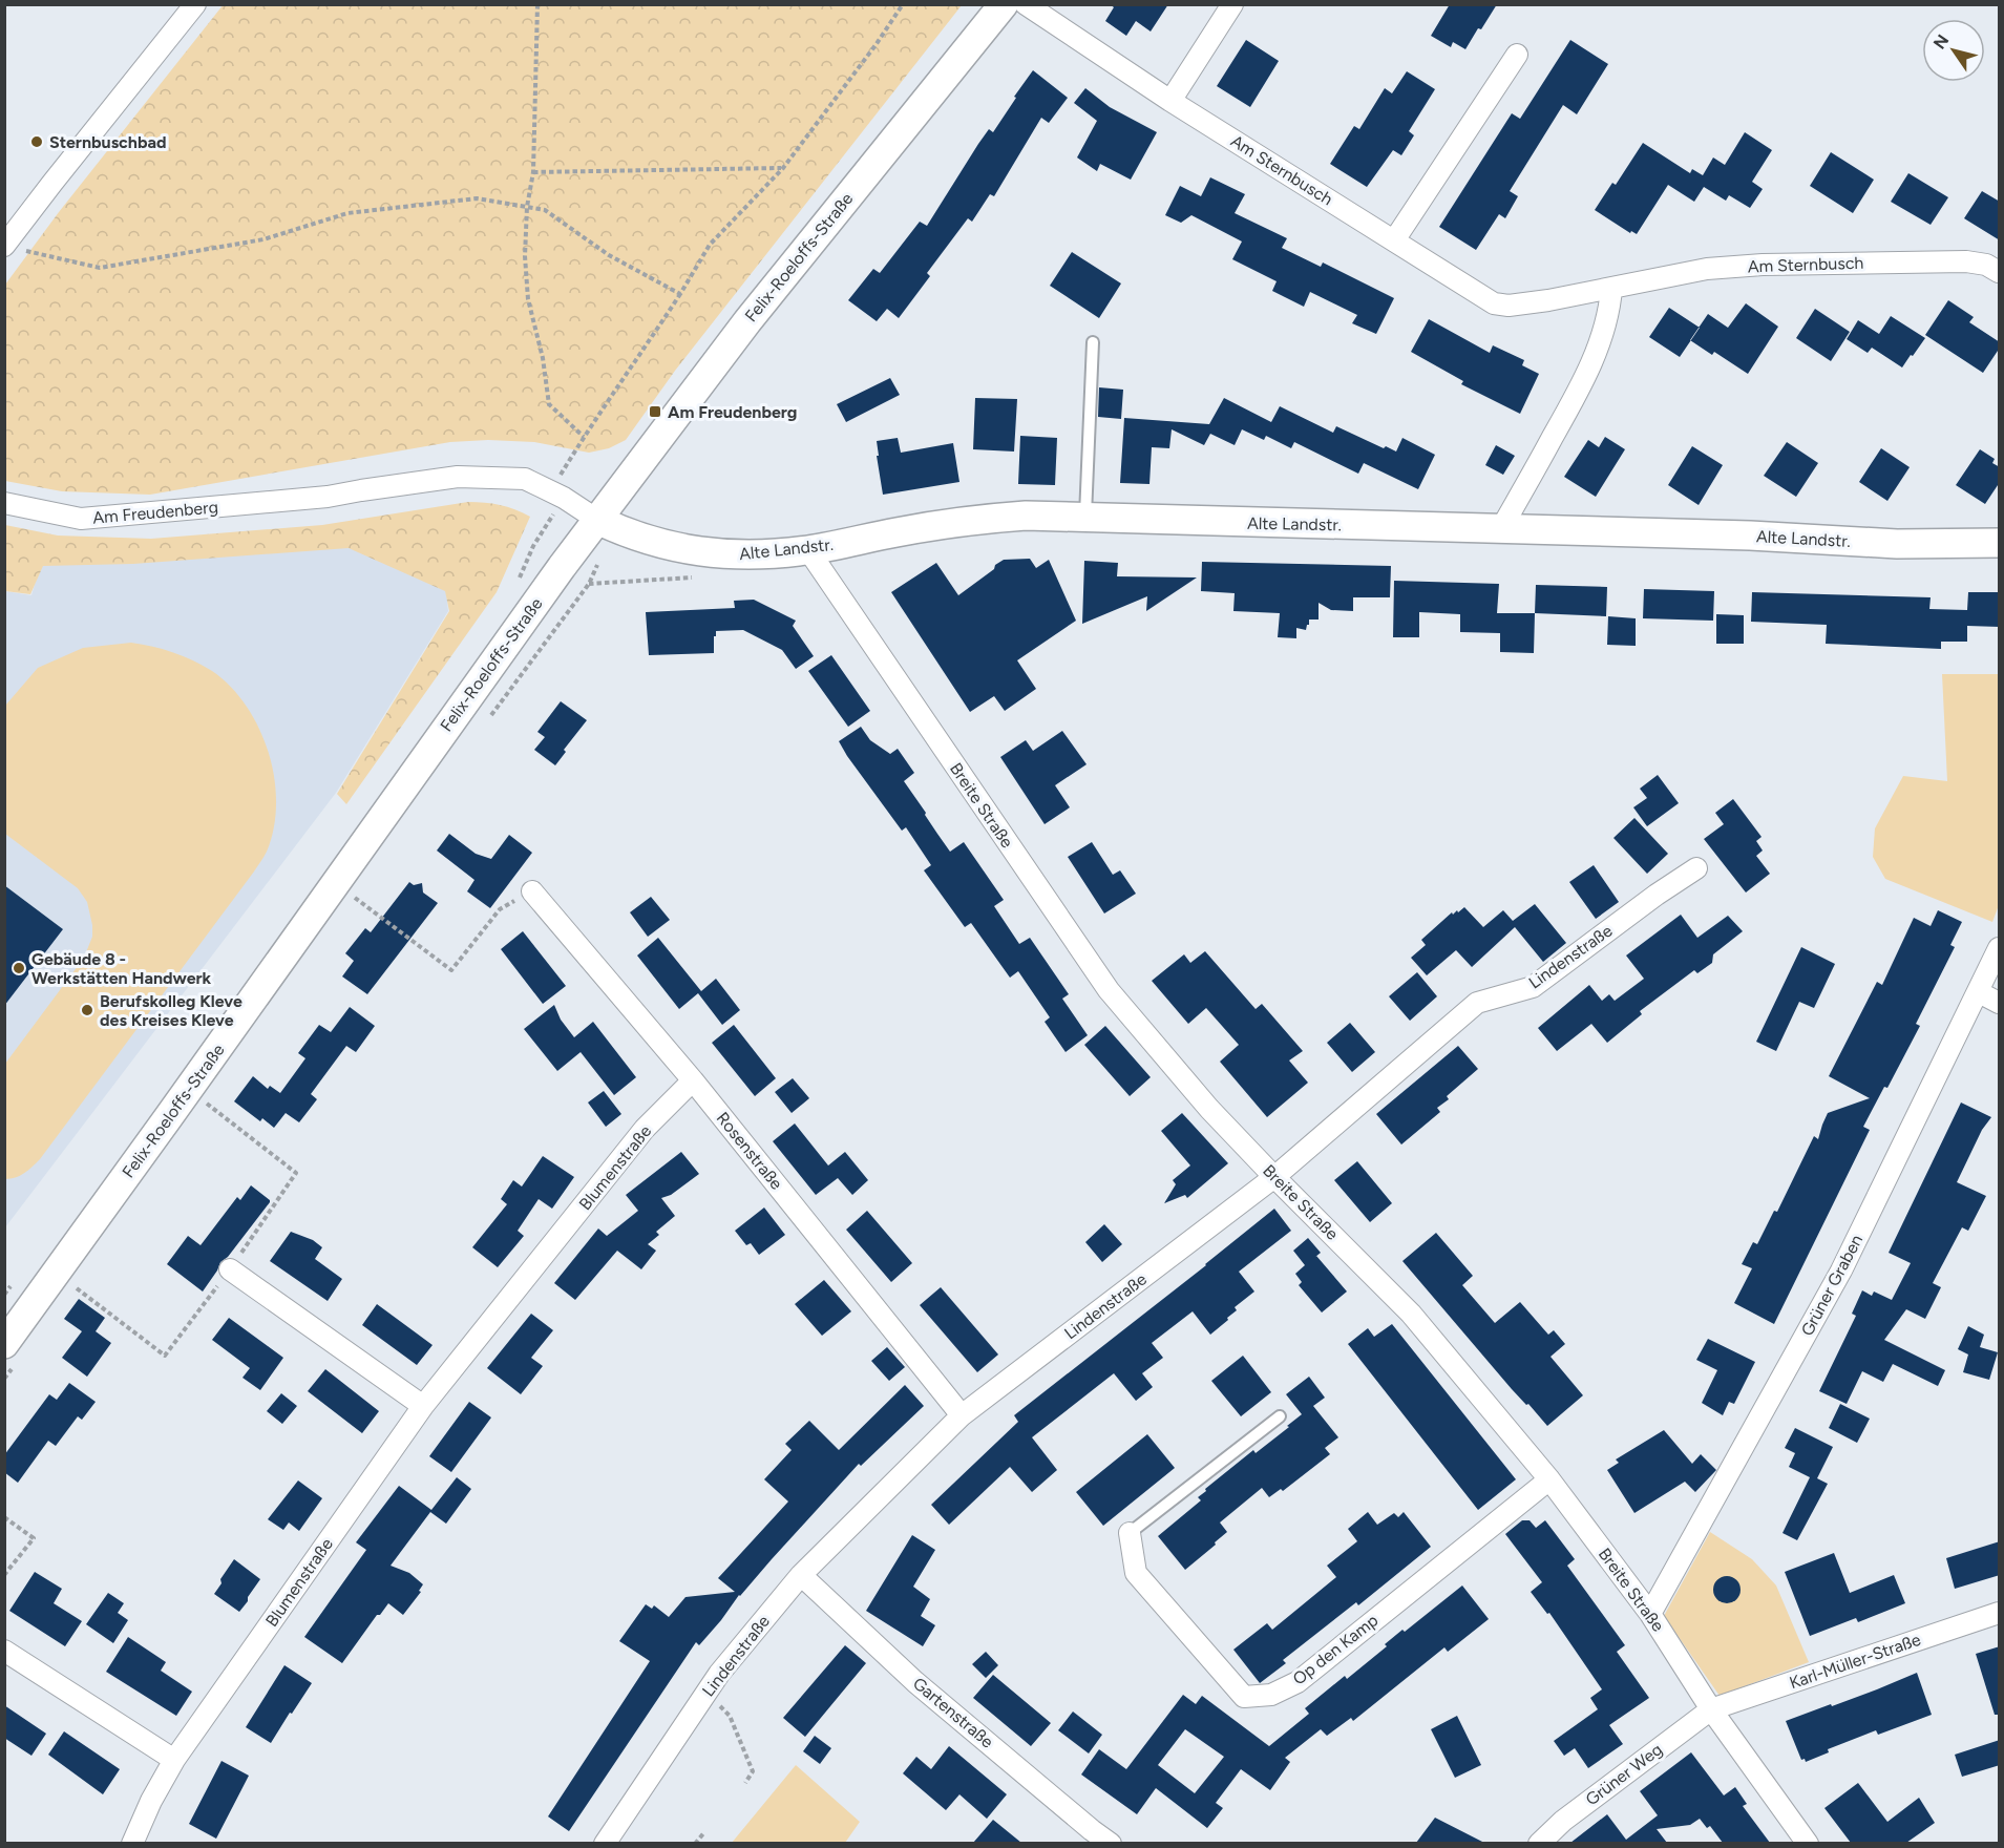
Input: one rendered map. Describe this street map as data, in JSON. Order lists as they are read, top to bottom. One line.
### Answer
{"streets":{"street":["Am Sternbusch","Felix-Roeloffs-Straße","Am Freudenberg","Alte Landstr.","Breite Straße","Lindenstraße","Rosenstraße","Blumenstraße","Grüner Graben","Op den Kamp","Karl-Müller-Straße","Gartenstraße","Grüner Weg"]},"crossings":[["Felix-Roeloffs-Straße","Am Freudenberg"],["Felix-Roeloffs-Straße","Alte Landstr."],["Am Freudenberg","Alte Landstr."],["Alte Landstr.","Breite Straße"],["Breite Straße","Lindenstraße"],["Breite Straße","Grüner Graben"],["Breite Straße","Op den Kamp"],["Breite Straße","Karl-Müller-Straße"],["Breite Straße","Grüner Weg"],["Lindenstraße","Rosenstraße"],["Lindenstraße","Gartenstraße"],["Rosenstraße","Blumenstraße"],["Karl-Müller-Straße","Grüner Weg"]],"places":{"other":["Sternbuschbad","Gebäude 8 - Werkstätten Handwerk","Berufskolleg Kleve des Kreises Kleve"],"transit":["Am Freudenberg"]},"north":"top left"}
